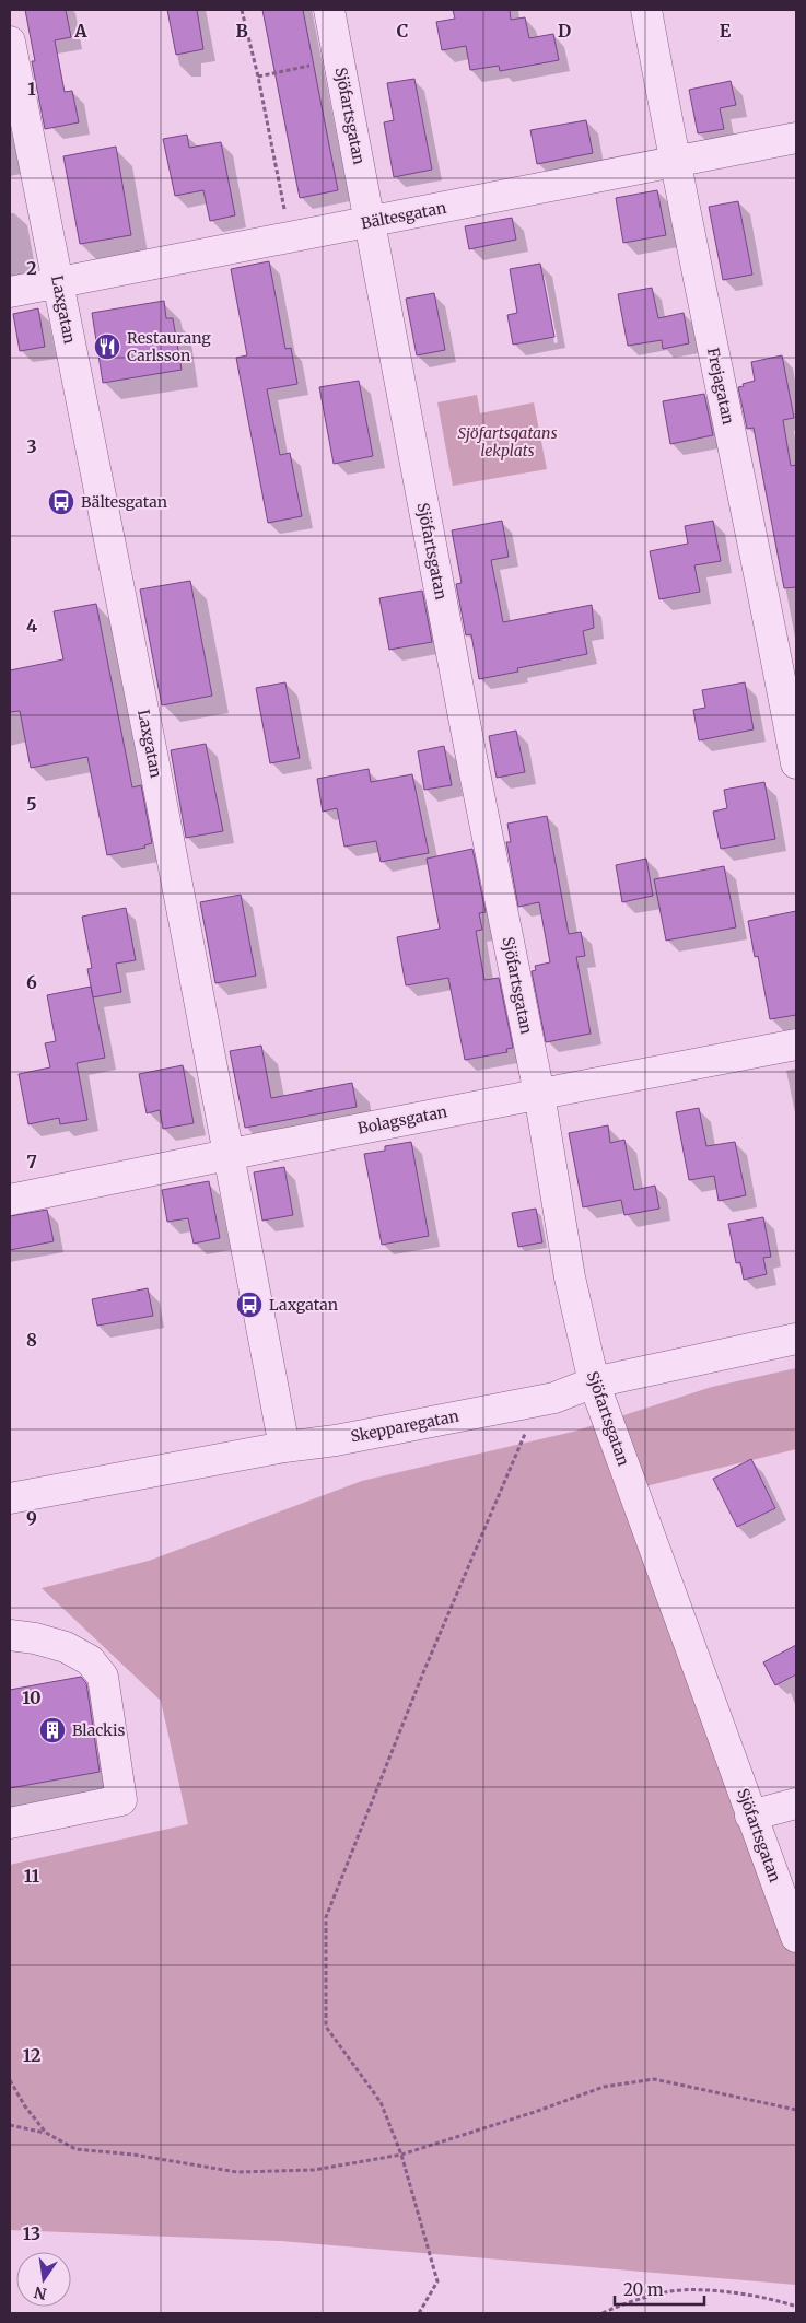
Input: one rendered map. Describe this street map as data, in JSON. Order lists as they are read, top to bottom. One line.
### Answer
{"streets":{"street":["Sjöfartsgatan","Bältesgatan","Laxgatan","Frejagatan","Bolagsgatan","Skepparegatan"]},"crossings":[["Sjöfartsgatan","Bältesgatan"],["Sjöfartsgatan","Bolagsgatan"],["Sjöfartsgatan","Skepparegatan"],["Bältesgatan","Laxgatan"],["Bältesgatan","Frejagatan"],["Laxgatan","Bolagsgatan"],["Laxgatan","Skepparegatan"]],"parks":["Sjöfartsgatans lekplats"],"places":{"restaurant":["Restaurang Carlsson"],"bus stop":["Bältesgatan","Laxgatan"],"building":["Blackis"]},"scale_bar":"20 m","north":"bottom","grid":{"columns":["A","B","C","D","E"],"rows":["1","2","3","4","5","6","7","8","9","10","11","12","13"]}}
